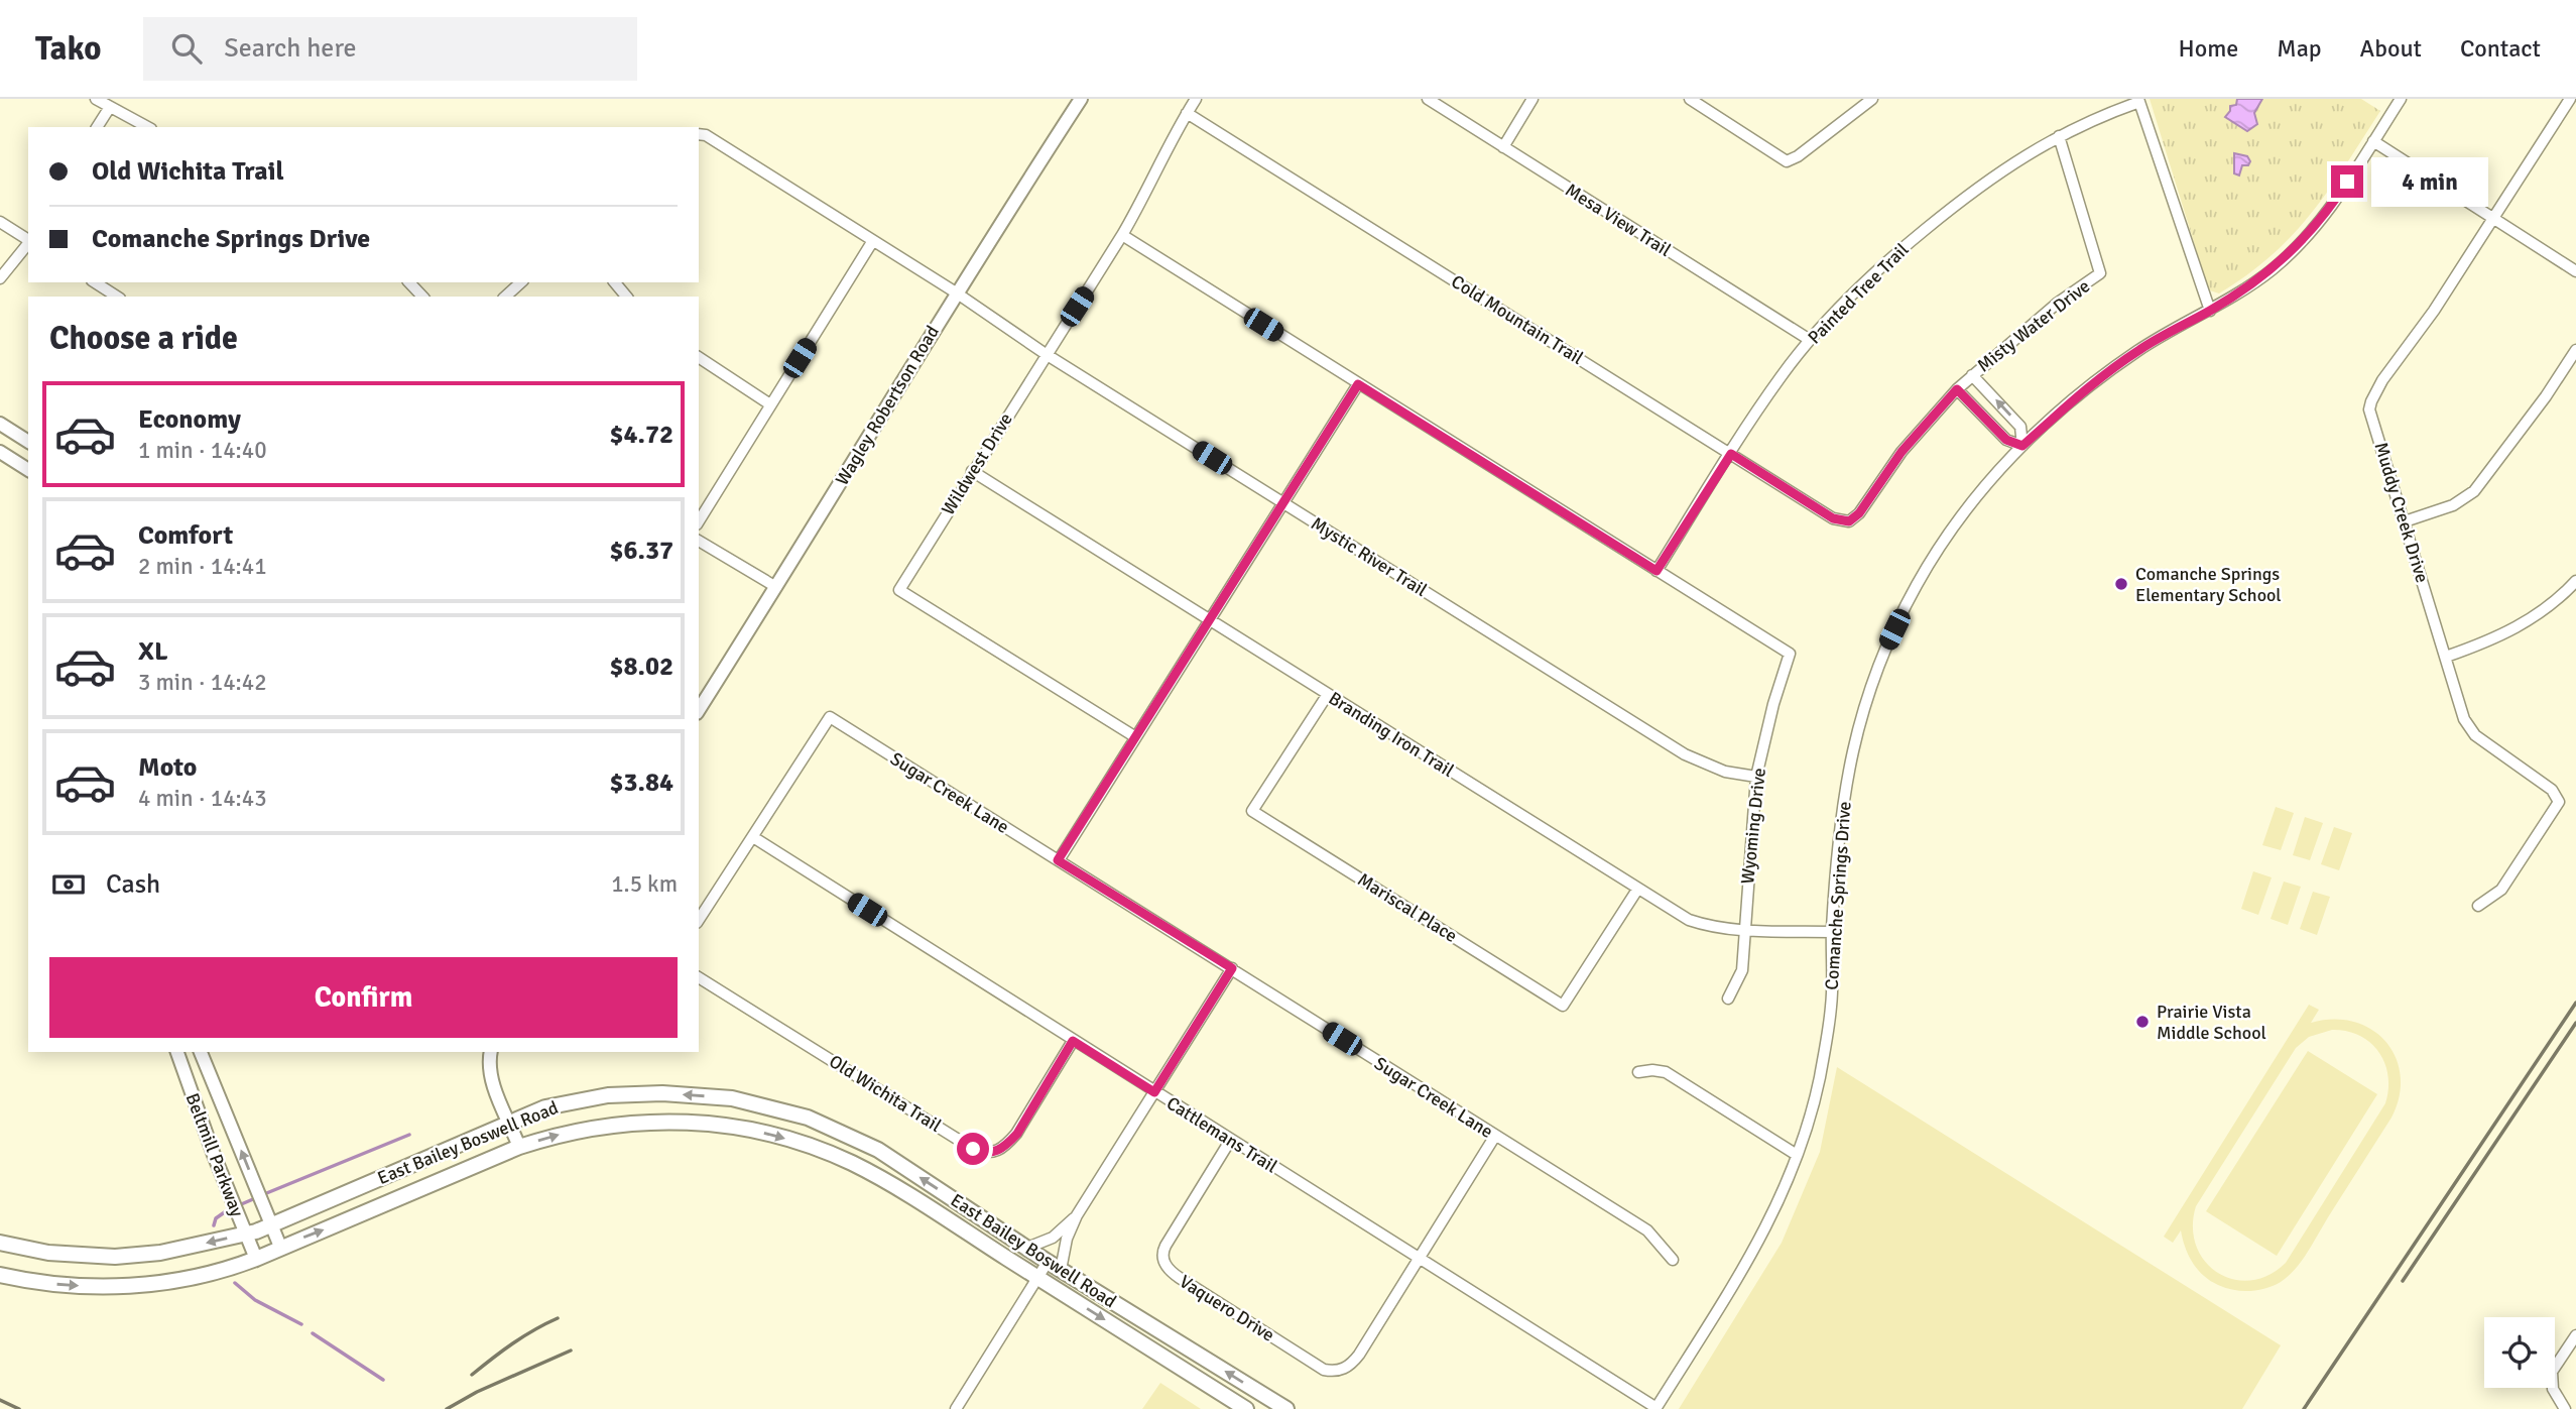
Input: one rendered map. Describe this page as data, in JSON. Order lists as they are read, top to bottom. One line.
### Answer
{"streets":{"main road":["East Bailey Boswell Road"],"street":["Mesa View Trail","Painted Tree Trail","Cold Mountain Trail","Misty Water Drive","Wagley Robertson Road","Wildwest Drive","Muddy Creek Drive","Mystic River Trail","Branding Iron Trail","Sugar Creek Lane","Wyoming Drive","Comanche Springs Drive","Mariscal Place","Old Wichita Trail","Cattlemans Trail","Beltmill Parkway","Vaquero Drive"]},"crossings":[["Mesa View Trail","Painted Tree Trail"],["Painted Tree Trail","Cold Mountain Trail"],["Painted Tree Trail","Misty Water Drive"],["Painted Tree Trail","Wyoming Drive"],["Cold Mountain Trail","Misty Water Drive"],["Cold Mountain Trail","Wildwest Drive"],["Wagley Robertson Road","Mystic River Trail"],["Wildwest Drive","Mystic River Trail"],["Wildwest Drive","Branding Iron Trail"],["Mystic River Trail","Wyoming Drive"],["Branding Iron Trail","Wyoming Drive"],["Branding Iron Trail","Comanche Springs Drive"],["Branding Iron Trail","Mariscal Place"],["Sugar Creek Lane","Cattlemans Trail"],["Comanche Springs Drive","Cattlemans Trail"],["Old Wichita Trail","Cattlemans Trail"],["Cattlemans Trail","Vaquero Drive"],["East Bailey Boswell Road","Beltmill Parkway"]],"places":["Comanche Springs Elementary School","Prairie Vista Middle School"],"page":{"header":"Tako","search":"Search here","nav":["Home","Map","About","Contact"],"banner":["Old Wichita Trail","Comanche Springs Drive"],"bubble":"4 min","heading":"Choose a ride","list":[{"name":"Economy","note":"1 min · 14:40","value":"$4.72"},{"name":"Comfort","note":"2 min · 14:41","value":"$6.37"},{"name":"XL","note":"3 min · 14:42","value":"$8.02"},{"name":"Moto","note":"4 min · 14:43","value":"$3.84"}],"pay":["Cash","1.5 km"],"buttons":"Confirm"}}
